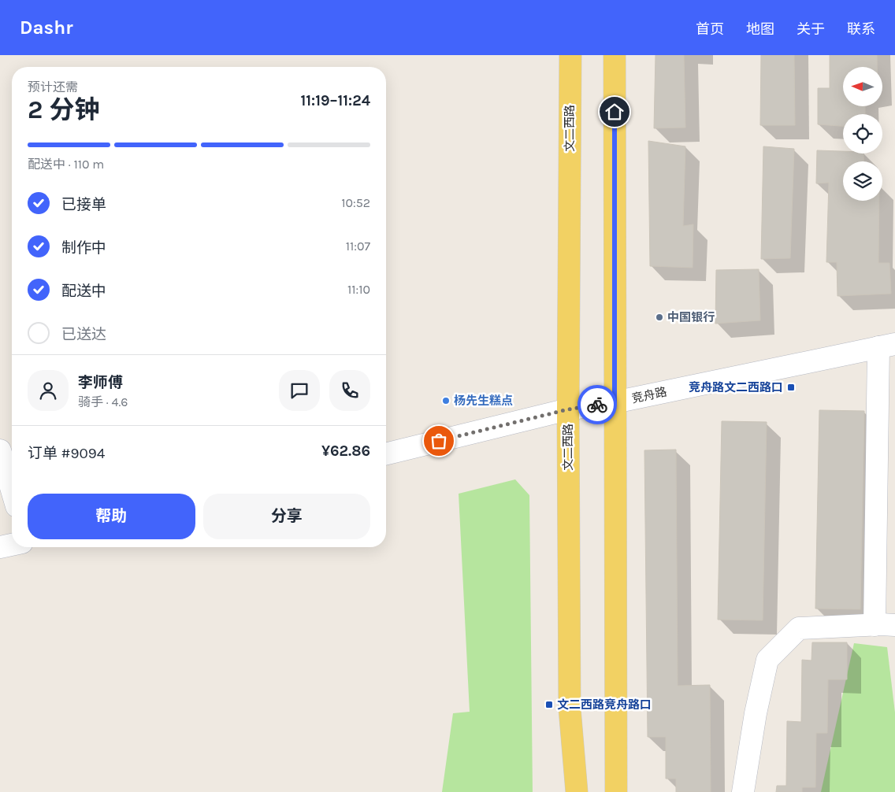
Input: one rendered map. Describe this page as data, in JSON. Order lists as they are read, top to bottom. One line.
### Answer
{"streets":{"main road":["文二西路"],"street":["竞舟路"]},"crossings":[["文二西路","竞舟路"]],"places":{"other":["中国银行","杨先生糕点"],"transit":["竞舟路文二西路口","文二西路竞舟路口"]},"north":"left","page":{"header":"Dashr","nav":["首页","地图","关于","联系"],"heading":["2 分钟","预计还需","11:19–11:24"],"panel":["李师傅","骑手 · 4.6","订单 #9094","¥62.86"],"bar":"配送中 · 110 m","list":[["已接单","10:52"],["制作中","11:07"],["配送中","11:10"],"已送达"],"buttons":["帮助","分享"]}}
